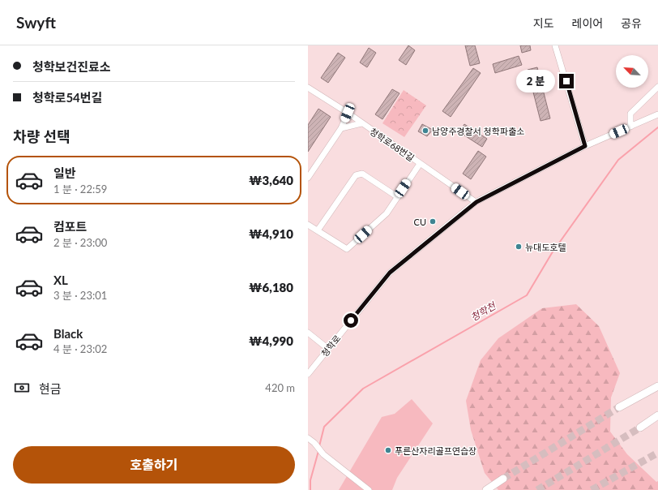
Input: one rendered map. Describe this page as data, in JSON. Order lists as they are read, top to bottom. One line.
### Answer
{"streets":{"street":["청학로68번길","청학로"]},"crossings":[["청학로68번길","청학로"]],"water":["청학천"],"places":["남양주경찰서 청학파출소","CU","뉴대도호텔","푸른산자리골프연습장"],"north":"top left","page":{"header":"Swyft","nav":["지도","레이어","공유"],"banner":["청학보건진료소","청학로54번길"],"bubble":"2 분","heading":"차량 선택","list":[{"name":"일반","note":"1 분 · 22:59","value":"₩3,640"},{"name":"컴포트","note":"2 분 · 23:00","value":"₩4,910"},{"name":"XL","note":"3 분 · 23:01","value":"₩6,180"},{"name":"Black","note":"4 분 · 23:02","value":"₩4,990"}],"pay":["현금","420 m"],"buttons":"호출하기"}}
